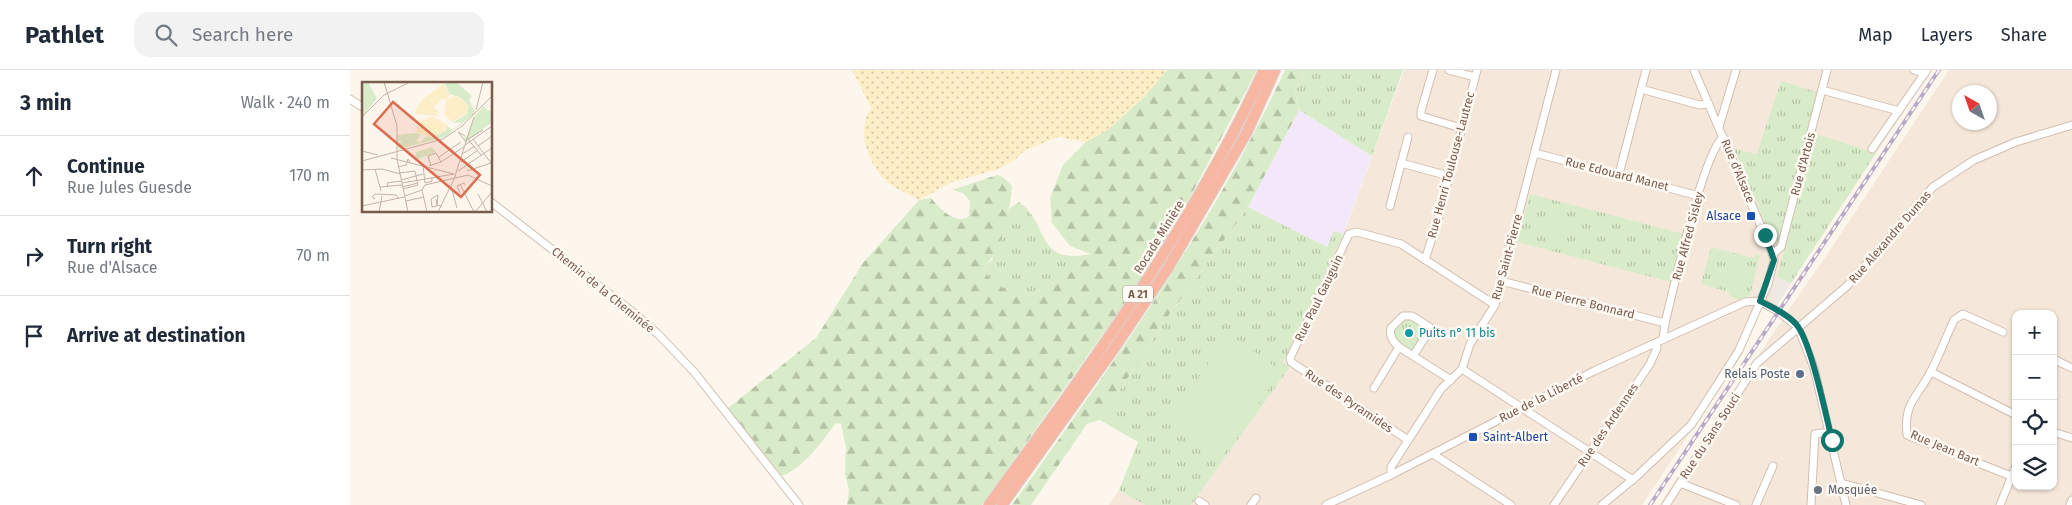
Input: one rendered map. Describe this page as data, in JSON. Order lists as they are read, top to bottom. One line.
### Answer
{"streets":{"highway":["Rocade Minière","A 21"],"street":["Rue d'Artois","Rue Henri Toulouse-Lautrec","Rue d'Alsace","Rue Edouard Manet","Rue Alfred Sisley","Rue Alexandre Dumas","Rue Saint-Pierre","Chemin de la Cheminée","Rue Paul Gauguin","Rue Pierre Bonnard","Rue de la Liberté","Rue des Pyramides","Rue des Ardennes","Rue du Sans Souci","Rue Jean Bart"]},"crossings":[["Rue d'Artois","Rue d'Alsace"],["Rue Henri Toulouse-Lautrec","Rue Paul Gauguin"],["Rue d'Alsace","Rue Alfred Sisley"],["Rue Edouard Manet","Rue Alfred Sisley"],["Rue Edouard Manet","Rue Saint-Pierre"],["Rue Alfred Sisley","Rue Pierre Bonnard"],["Rue Alfred Sisley","Rue de la Liberté"],["Rue Alfred Sisley","Rue des Ardennes"],["Rue Alexandre Dumas","Rue du Sans Souci"],["Rue Saint-Pierre","Rue Pierre Bonnard"],["Rue Saint-Pierre","Rue de la Liberté"],["Rue Saint-Pierre","Rue des Pyramides"],["Rue Paul Gauguin","Rue des Pyramides"],["Rue de la Liberté","Rue des Ardennes"]],"places":{"transit":["Alsace","Saint-Albert"],"other":["Puits n° 11 bis","Relais Poste","Mosquée"]},"north":"top left","page":{"header":"Pathlet","search":"Search here","nav":["Map","Layers","Share"],"heading":["3 min","Walk · 240 m"],"list":[["Continue","Rue Jules Guesde","170 m"],["Turn right","Rue d'Alsace","70 m"],"Arrive at destination"],"map_buttons":["+","−"]}}
